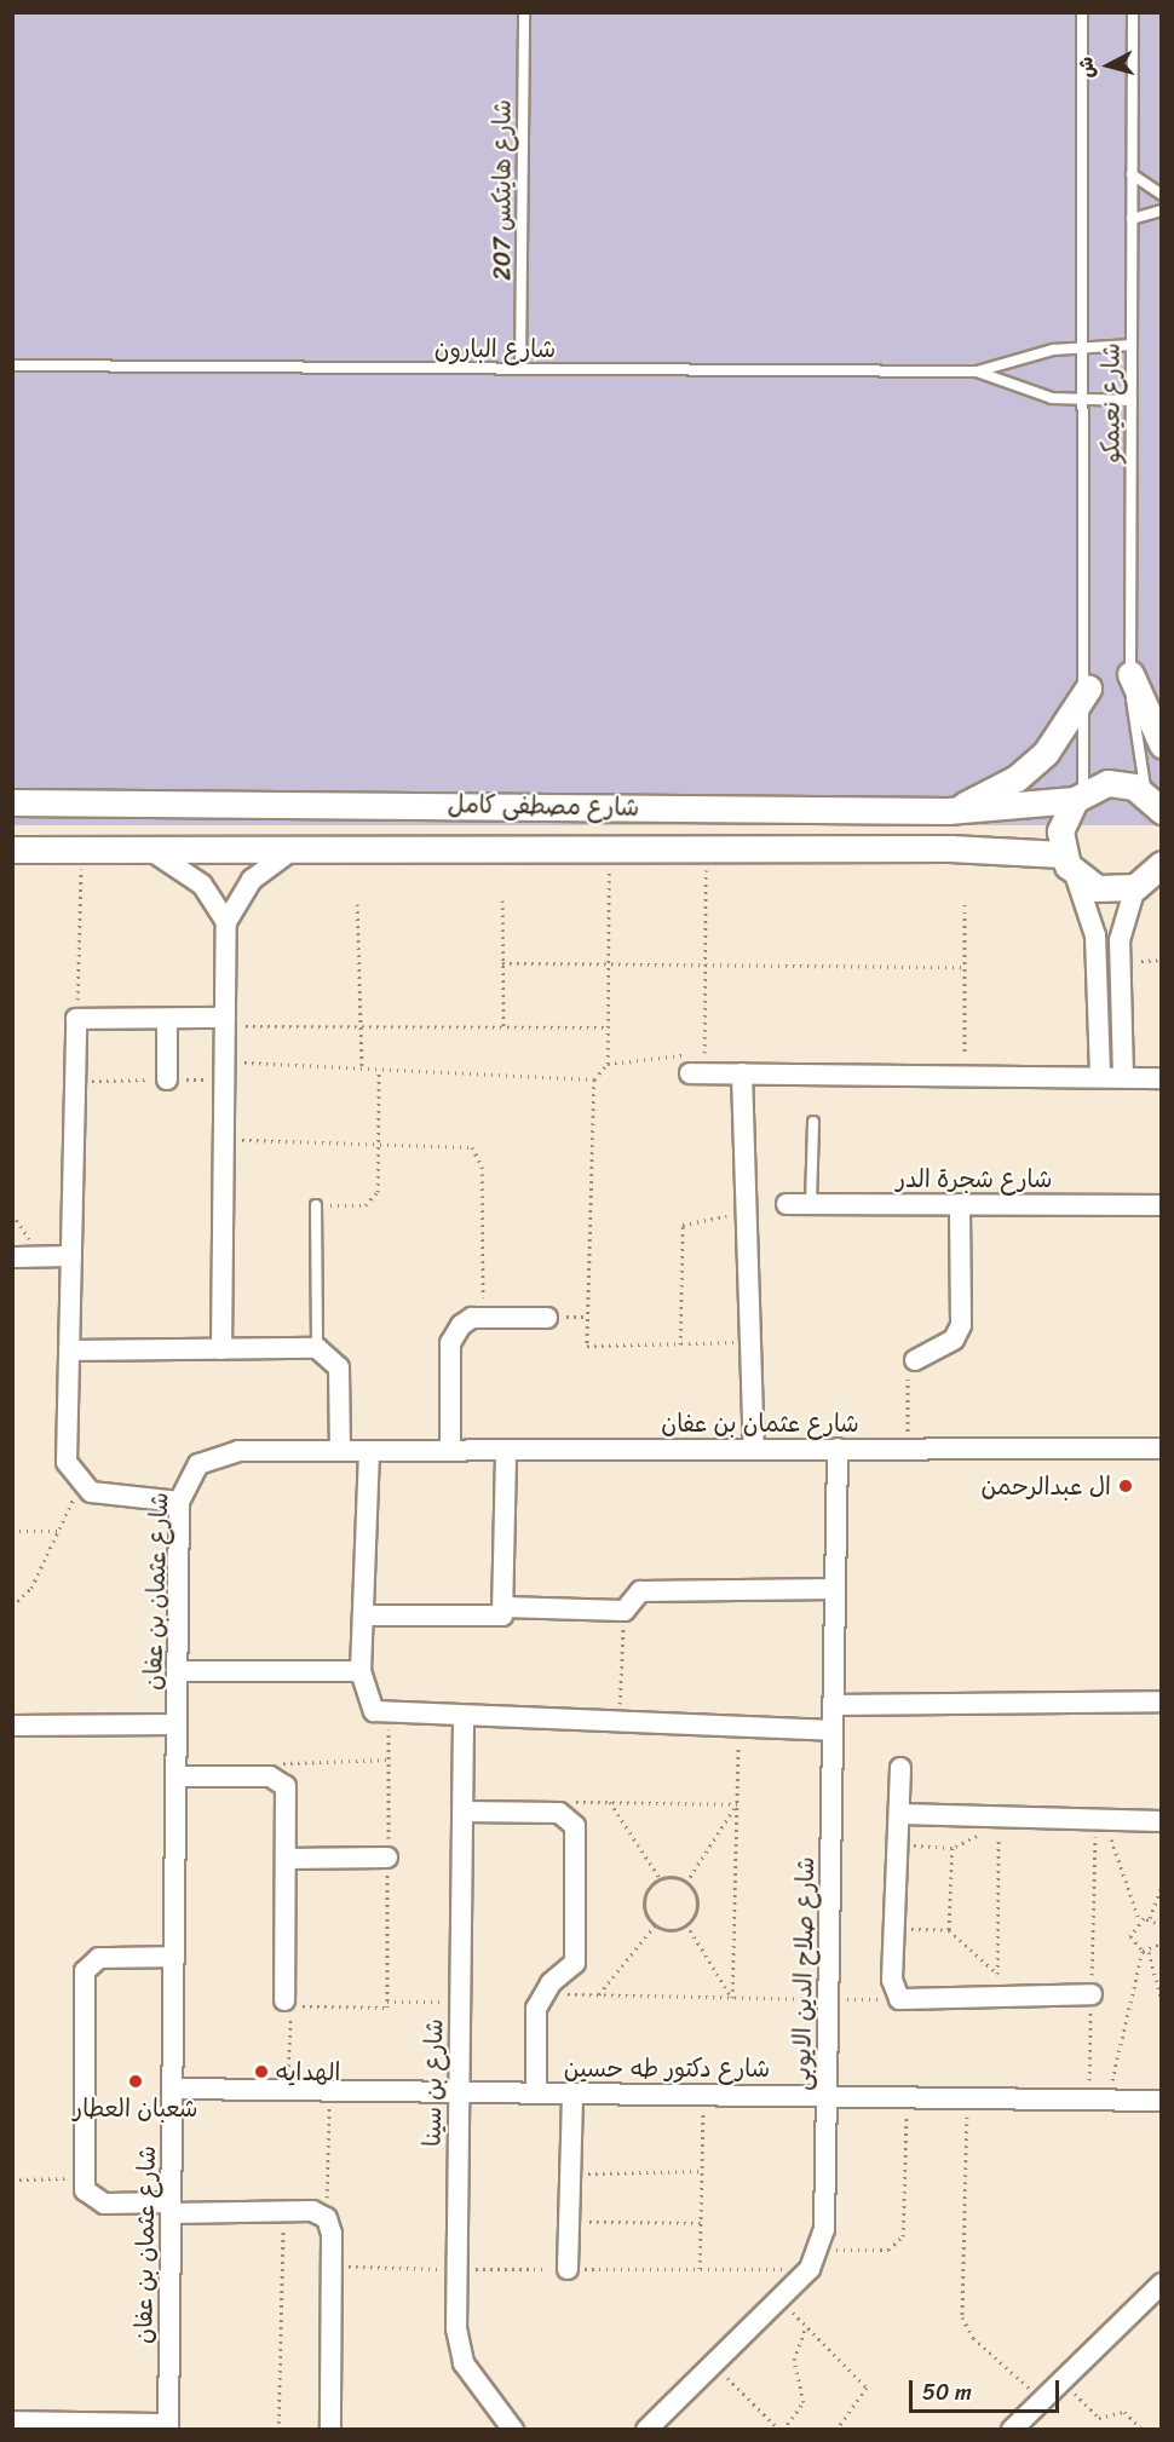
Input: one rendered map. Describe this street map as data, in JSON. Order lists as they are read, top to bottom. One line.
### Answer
{"streets":{"street":["شارع مصطفى كامل","شارع شجرة الدر","شارع عثمان بن عفان","شارع صلاح الدين الايوبى","شارع دكتور طه حسين","شارع بن سينا"],"lane":["شارع هايتكس 207","شارع البارون","شارع نعيمكو"]},"crossings":[["شارع هايتكس 207","شارع البارون"],["شارع البارون","شارع نعيمكو"],["شارع نعيمكو","شارع مصطفى كامل"],["شارع عثمان بن عفان","شارع صلاح الدين الايوبى"],["شارع عثمان بن عفان","شارع دكتور طه حسين"],["شارع صلاح الدين الايوبى","شارع دكتور طه حسين"],["شارع دكتور طه حسين","شارع بن سينا"]],"places":["ال عبدالرحمن","الهدايه","شعبان العطار"],"scale_bar":"50 m","north":"left"}
